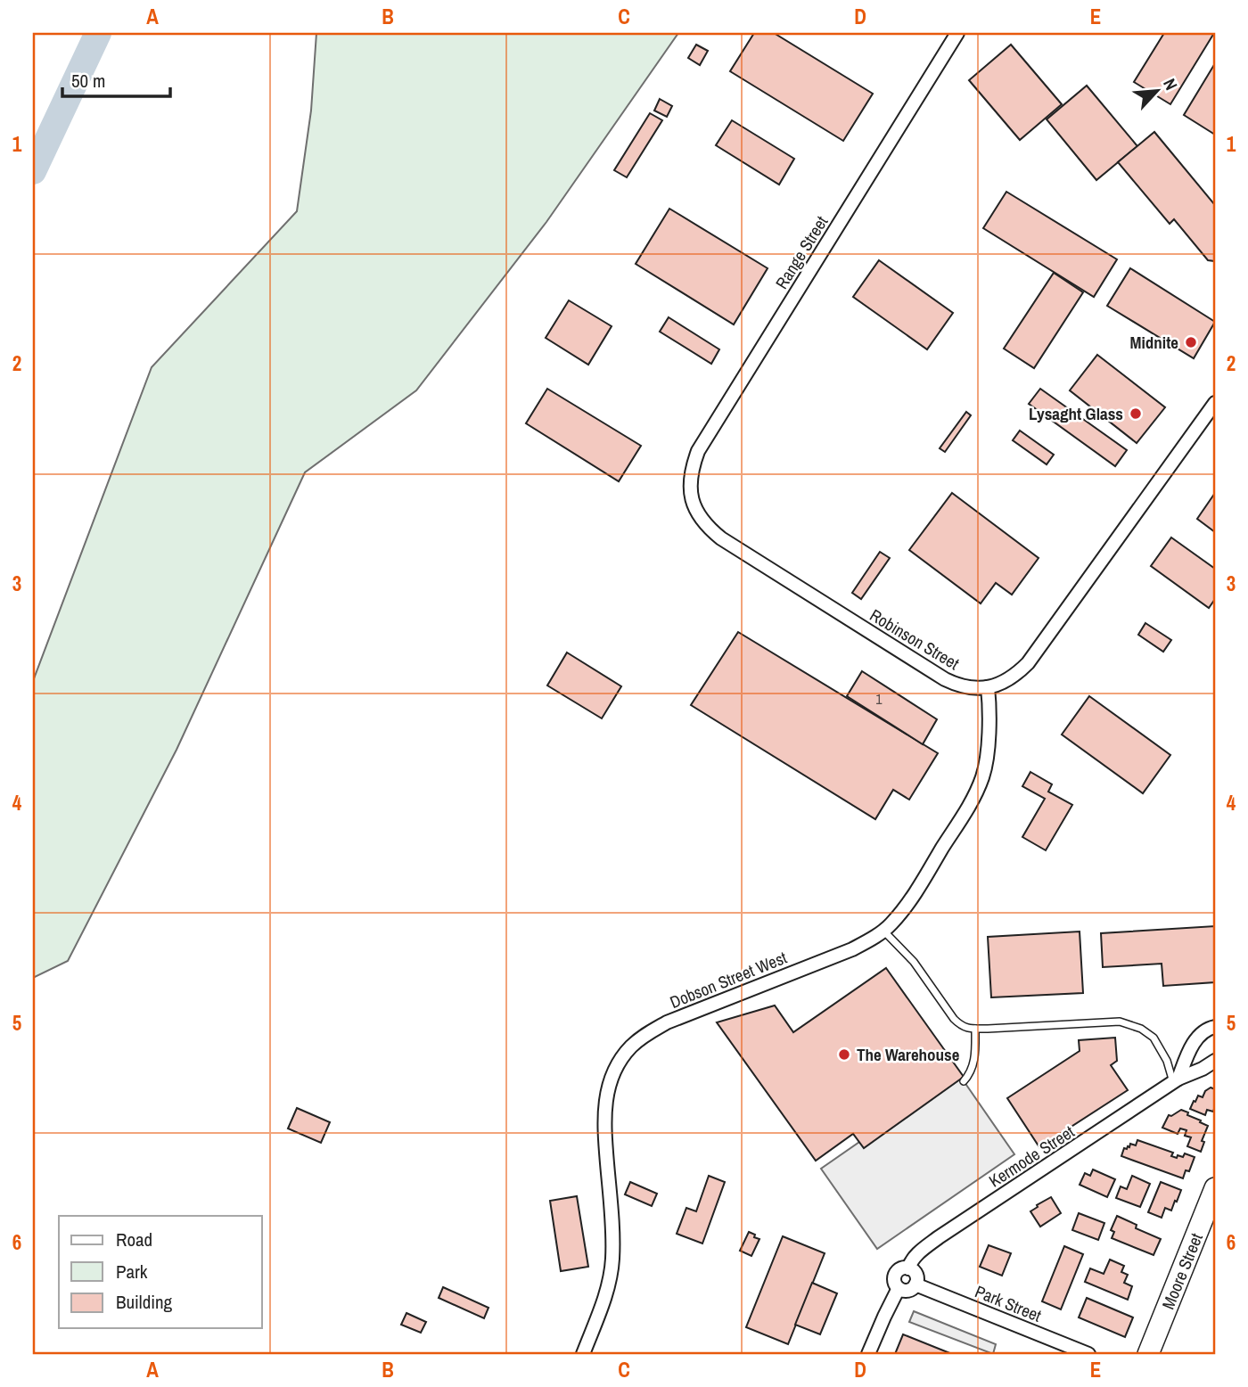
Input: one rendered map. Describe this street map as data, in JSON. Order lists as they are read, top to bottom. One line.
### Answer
{"streets":{"main road":["Moore Street"],"street":["Range Street","Robinson Street","Dobson Street West","Kermode Street","Park Street"]},"crossings":[["Range Street","Robinson Street"],["Robinson Street","Dobson Street West"],["Kermode Street","Park Street"]],"places":["Midnite","Lysaght Glass","The Warehouse"],"house_numbers":["1"],"legend":["Road","Park","Building"],"scale_bar":"50 m","north":"top right","grid":{"columns":["A","B","C","D","E"],"rows":["1","2","3","4","5","6"]}}
